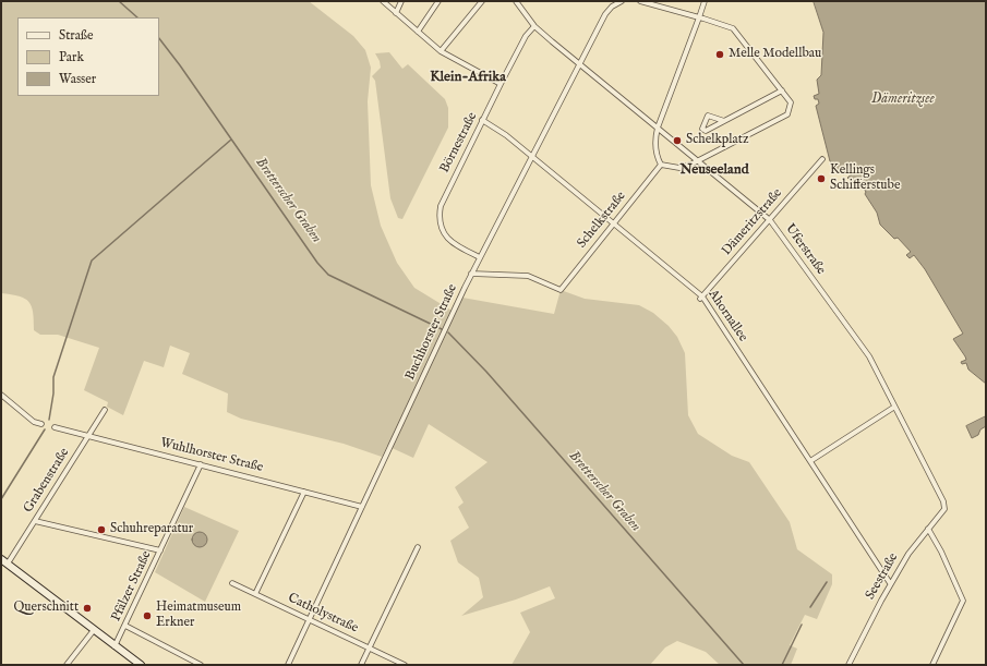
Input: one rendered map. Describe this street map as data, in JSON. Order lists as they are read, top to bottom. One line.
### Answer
{"streets":{"street":["Börnestraße","Schelkstraße","Dämeritzstraße","Uferstraße","Ahornallee","Buchhorster Straße","Wuhlhorster Straße","Grabenstraße","Seestraße","Pfälzer Straße","Catholystraße"]},"crossings":[["Börnestraße","Uferstraße"],["Börnestraße","Ahornallee"],["Börnestraße","Buchhorster Straße"],["Schelkstraße","Ahornallee"],["Schelkstraße","Buchhorster Straße"],["Dämeritzstraße","Uferstraße"],["Dämeritzstraße","Ahornallee"],["Uferstraße","Buchhorster Straße"],["Uferstraße","Seestraße"],["Ahornallee","Buchhorster Straße"],["Ahornallee","Seestraße"],["Buchhorster Straße","Wuhlhorster Straße"],["Buchhorster Straße","Catholystraße"],["Wuhlhorster Straße","Grabenstraße"],["Wuhlhorster Straße","Pfälzer Straße"]],"districts":["Klein-Afrika","Neuseeland"],"water":["Dämeritzsee","Bretterscher Graben"],"places":["Melle Modellbau","Schelkplatz","Kellings Schifferstube","Schuhreparatur","Querschnitt","Heimatmuseum Erkner"],"legend":["Straße","Park","Wasser"]}
